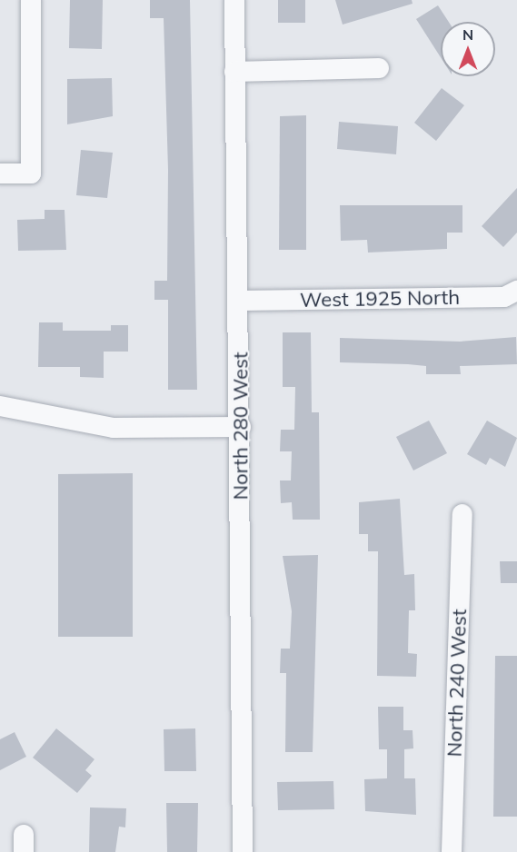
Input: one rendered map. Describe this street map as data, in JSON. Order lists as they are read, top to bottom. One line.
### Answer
{"streets":{"street":["West 1925 North","North 280 West","North 240 West"]},"crossings":[["West 1925 North","North 280 West"]],"north":"top"}
